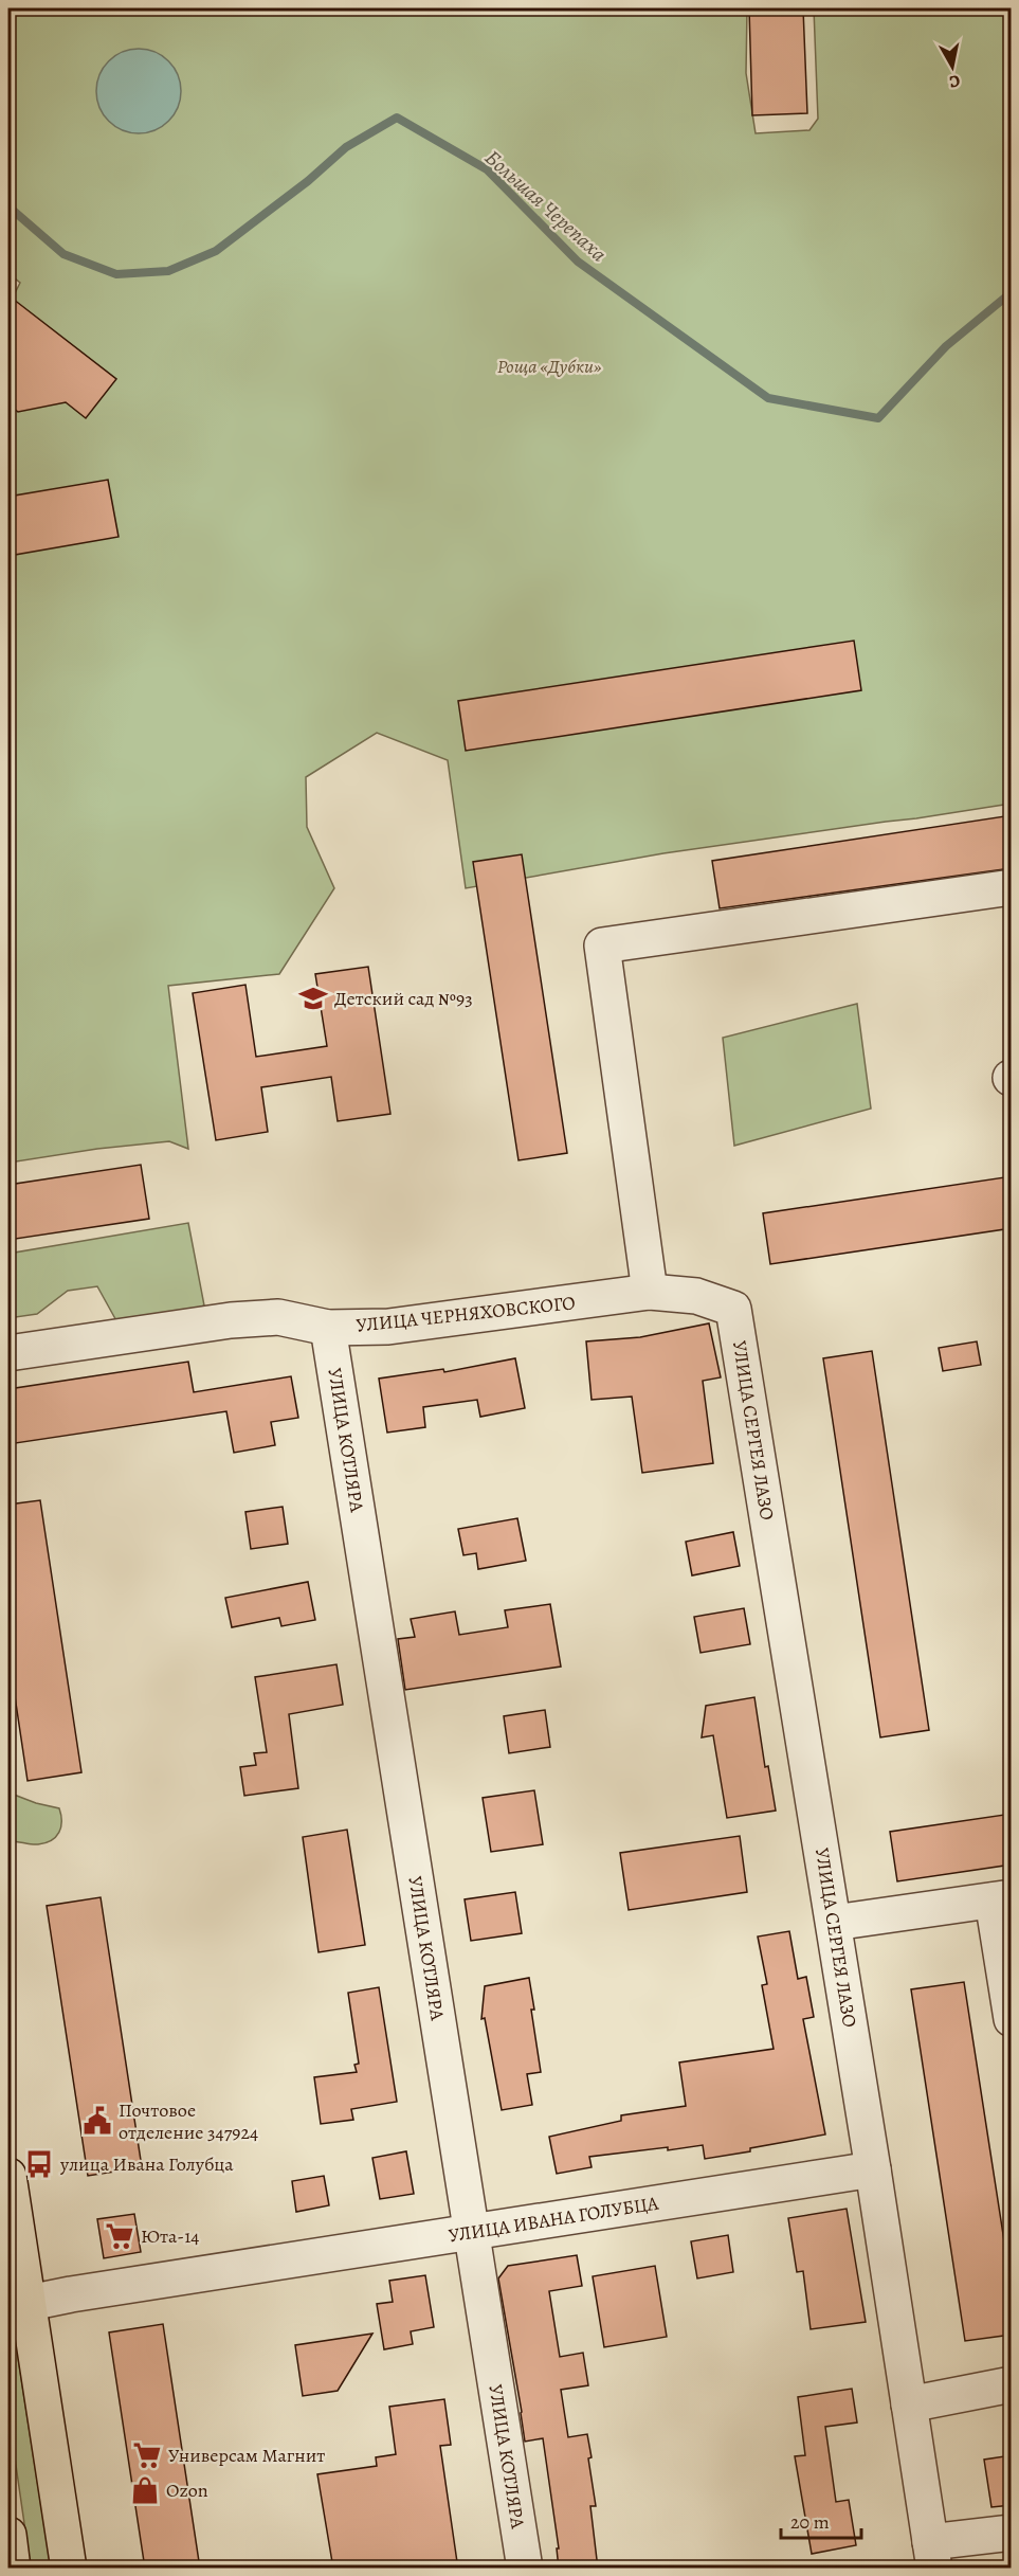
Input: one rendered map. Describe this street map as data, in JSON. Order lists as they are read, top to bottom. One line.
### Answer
{"streets":{"street":["УЛИЦА ЧЕРНЯХОВСКОГО","УЛИЦА СЕРГЕЯ ЛАЗО","УЛИЦА КОТЛЯРА","УЛИЦА ИВАНА ГОЛУБЦА"]},"crossings":[["УЛИЦА ЧЕРНЯХОВСКОГО","УЛИЦА СЕРГЕЯ ЛАЗО"],["УЛИЦА ЧЕРНЯХОВСКОГО","УЛИЦА КОТЛЯРА"],["УЛИЦА СЕРГЕЯ ЛАЗО","УЛИЦА ИВАНА ГОЛУБЦА"],["УЛИЦА КОТЛЯРА","УЛИЦА ИВАНА ГОЛУБЦА"]],"water":["Большая Черепаха"],"parks":["Роща «Дубки»"],"places":{"school or university":["Детский сад №93"],"public building":["Почтовое отделение 347924"],"bus stop":["улица Ивана Голубца"],"supermarket":["Юта-14","Универсам Магнит"],"shop":["Ozon"]},"scale_bar":"20 m","north":"bottom"}
